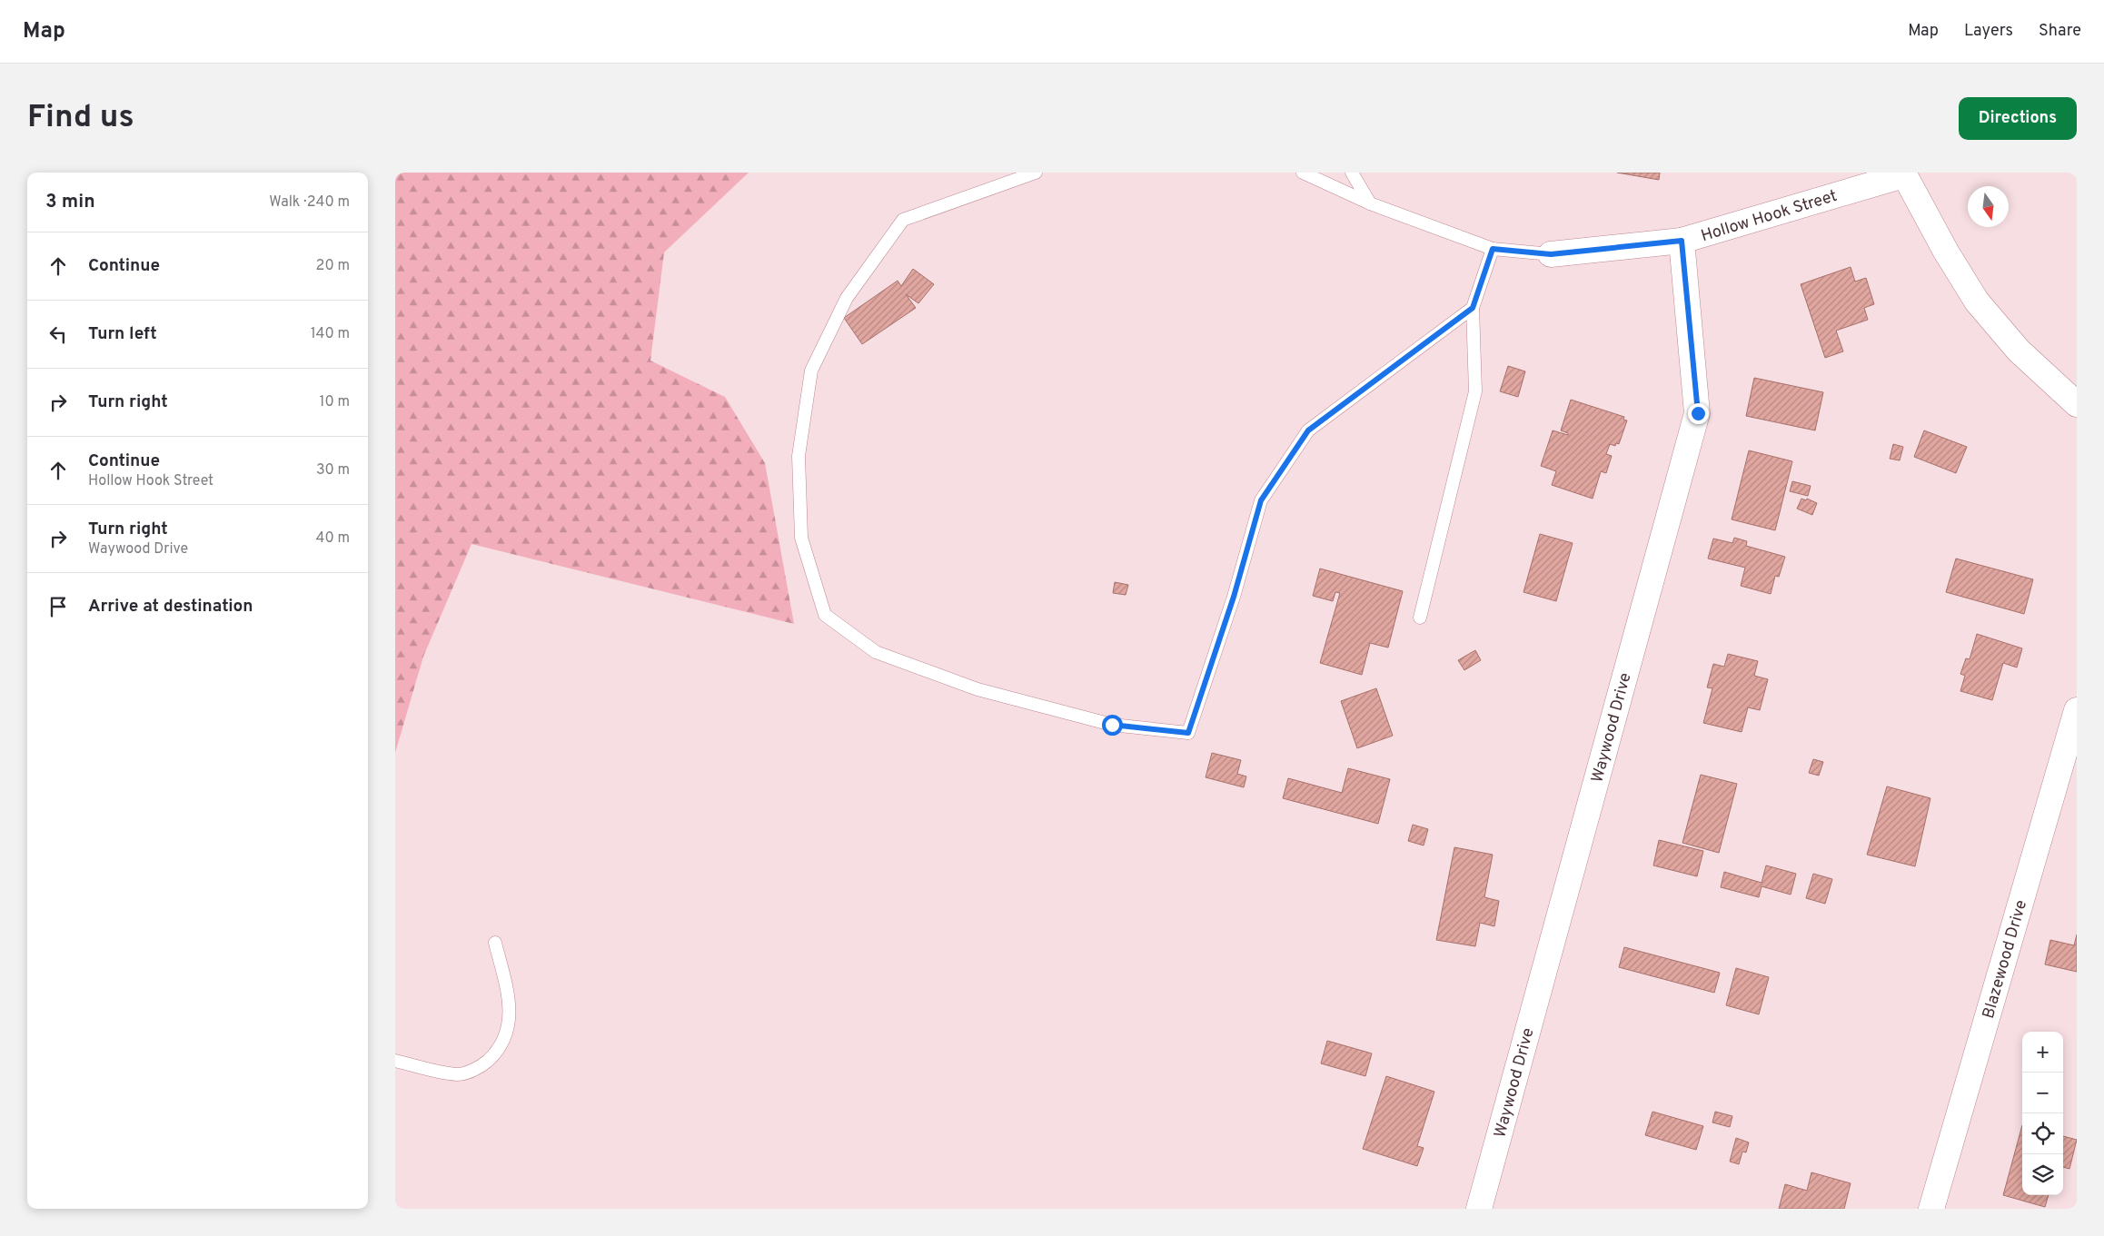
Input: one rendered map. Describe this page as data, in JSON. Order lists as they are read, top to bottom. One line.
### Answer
{"streets":{"street":["Hollow Hook Street","Waywood Drive","Blazewood Drive"]},"crossings":[["Hollow Hook Street","Waywood Drive"]],"north":"bottom","page":{"header":"Map","nav":["Map","Layers","Share"],"buttons":"Directions","title":"Find us","heading":["3 min","Walk · 240 m"],"list":[["Continue","20 m"],["Turn left","140 m"],["Turn right","10 m"],["Continue","Hollow Hook Street","30 m"],["Turn right","Waywood Drive","40 m"],"Arrive at destination"],"map_buttons":["+","−"]}}
